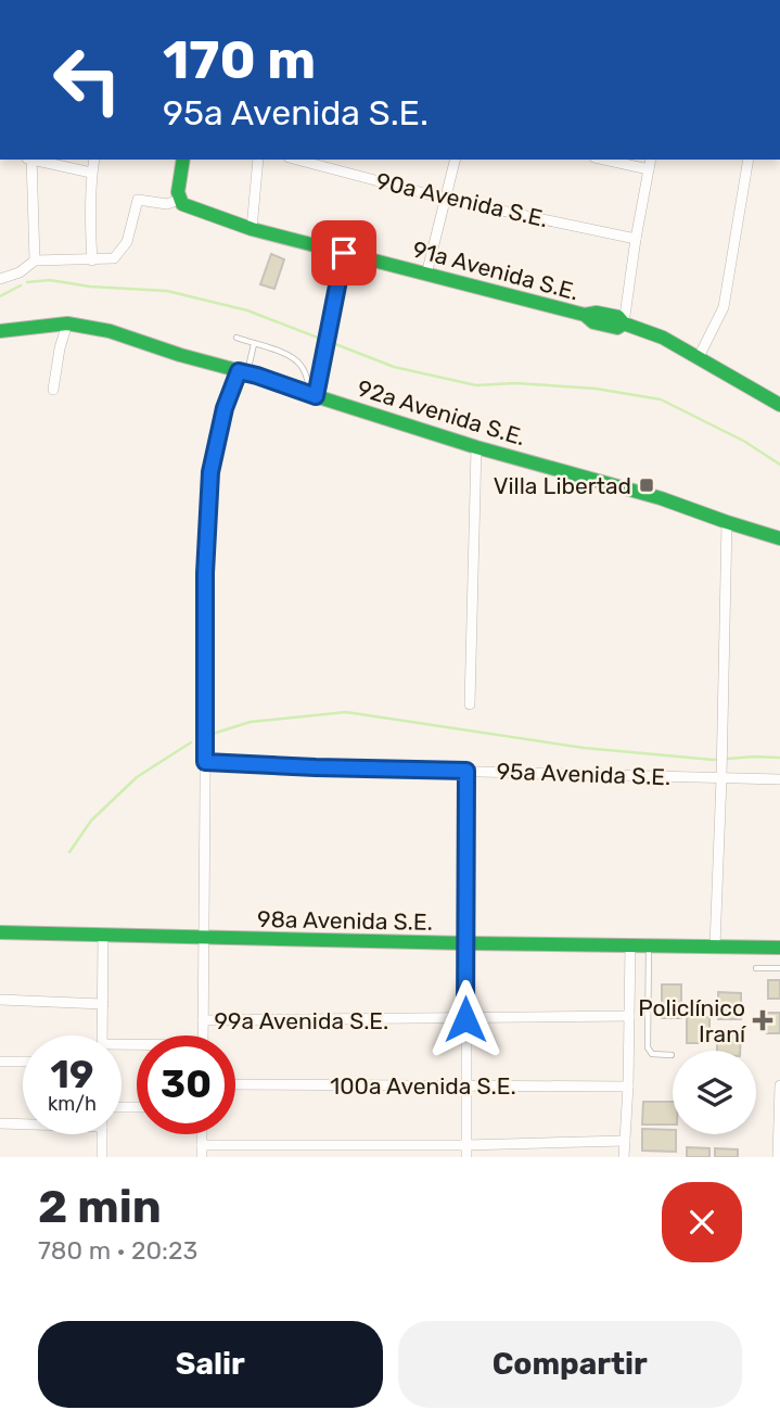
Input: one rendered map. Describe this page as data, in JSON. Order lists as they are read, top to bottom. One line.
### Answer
{"streets":{"street":["90a Avenida S.E.","91a Avenida S.E.","92a Avenida S.E.","95a Avenida S.E.","98a Avenida S.E.","99a Avenida S.E.","100a Avenida S.E."]},"places":{"transit":["Villa Libertad"],"health":["Policlínico Iraní"]},"page":{"turn":["170 m","95a Avenida S.E."],"speed":"19 km/h","limit":"30","heading":["2 min","780 m · 20:23"],"buttons":["Salir","Compartir"]}}
